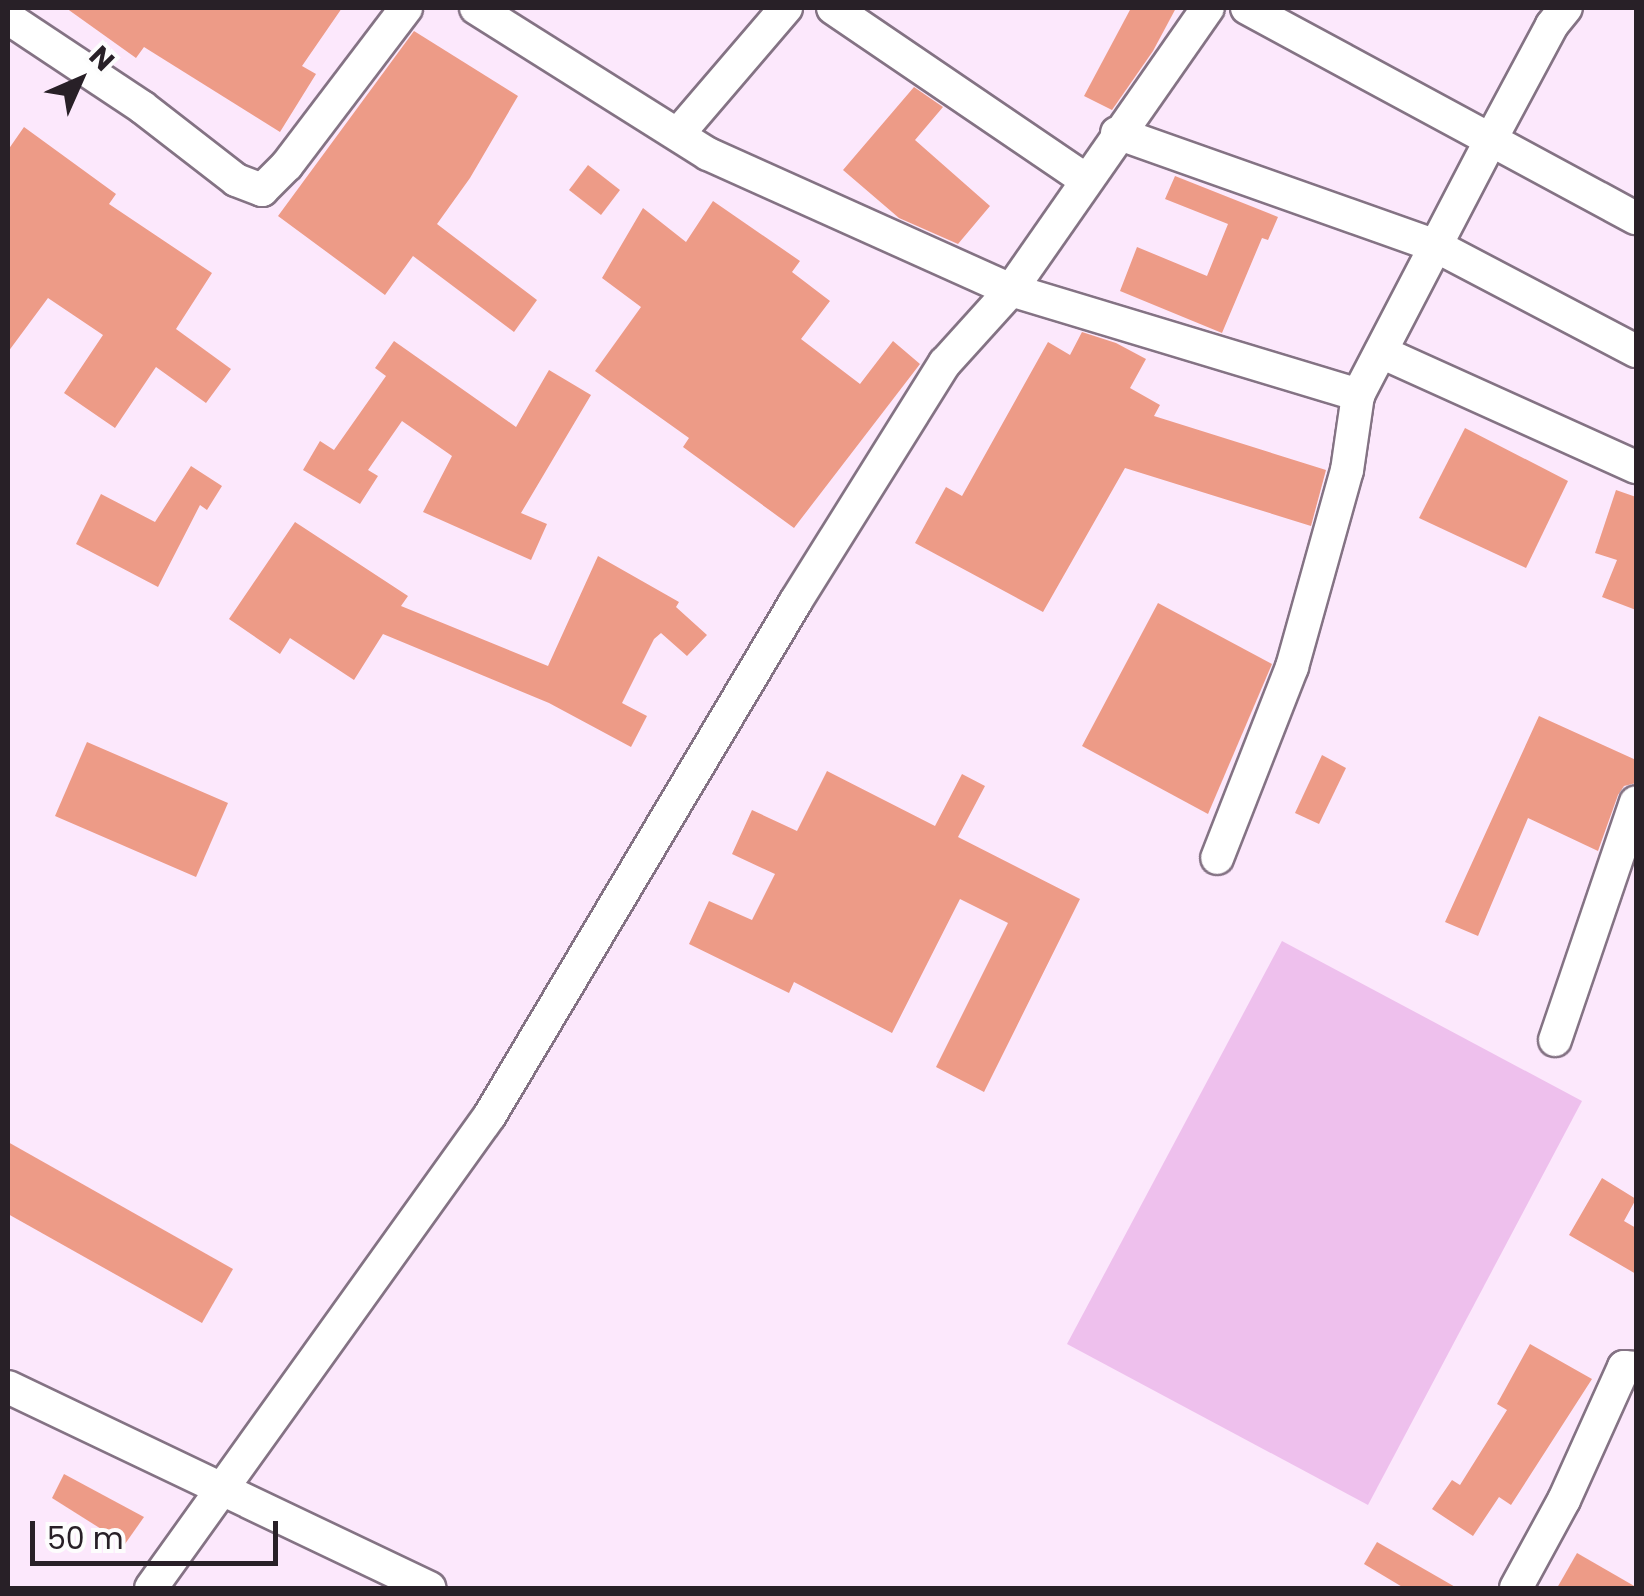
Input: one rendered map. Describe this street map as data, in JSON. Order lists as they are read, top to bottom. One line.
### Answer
{"scale_bar":"50 m","north":"top right"}
